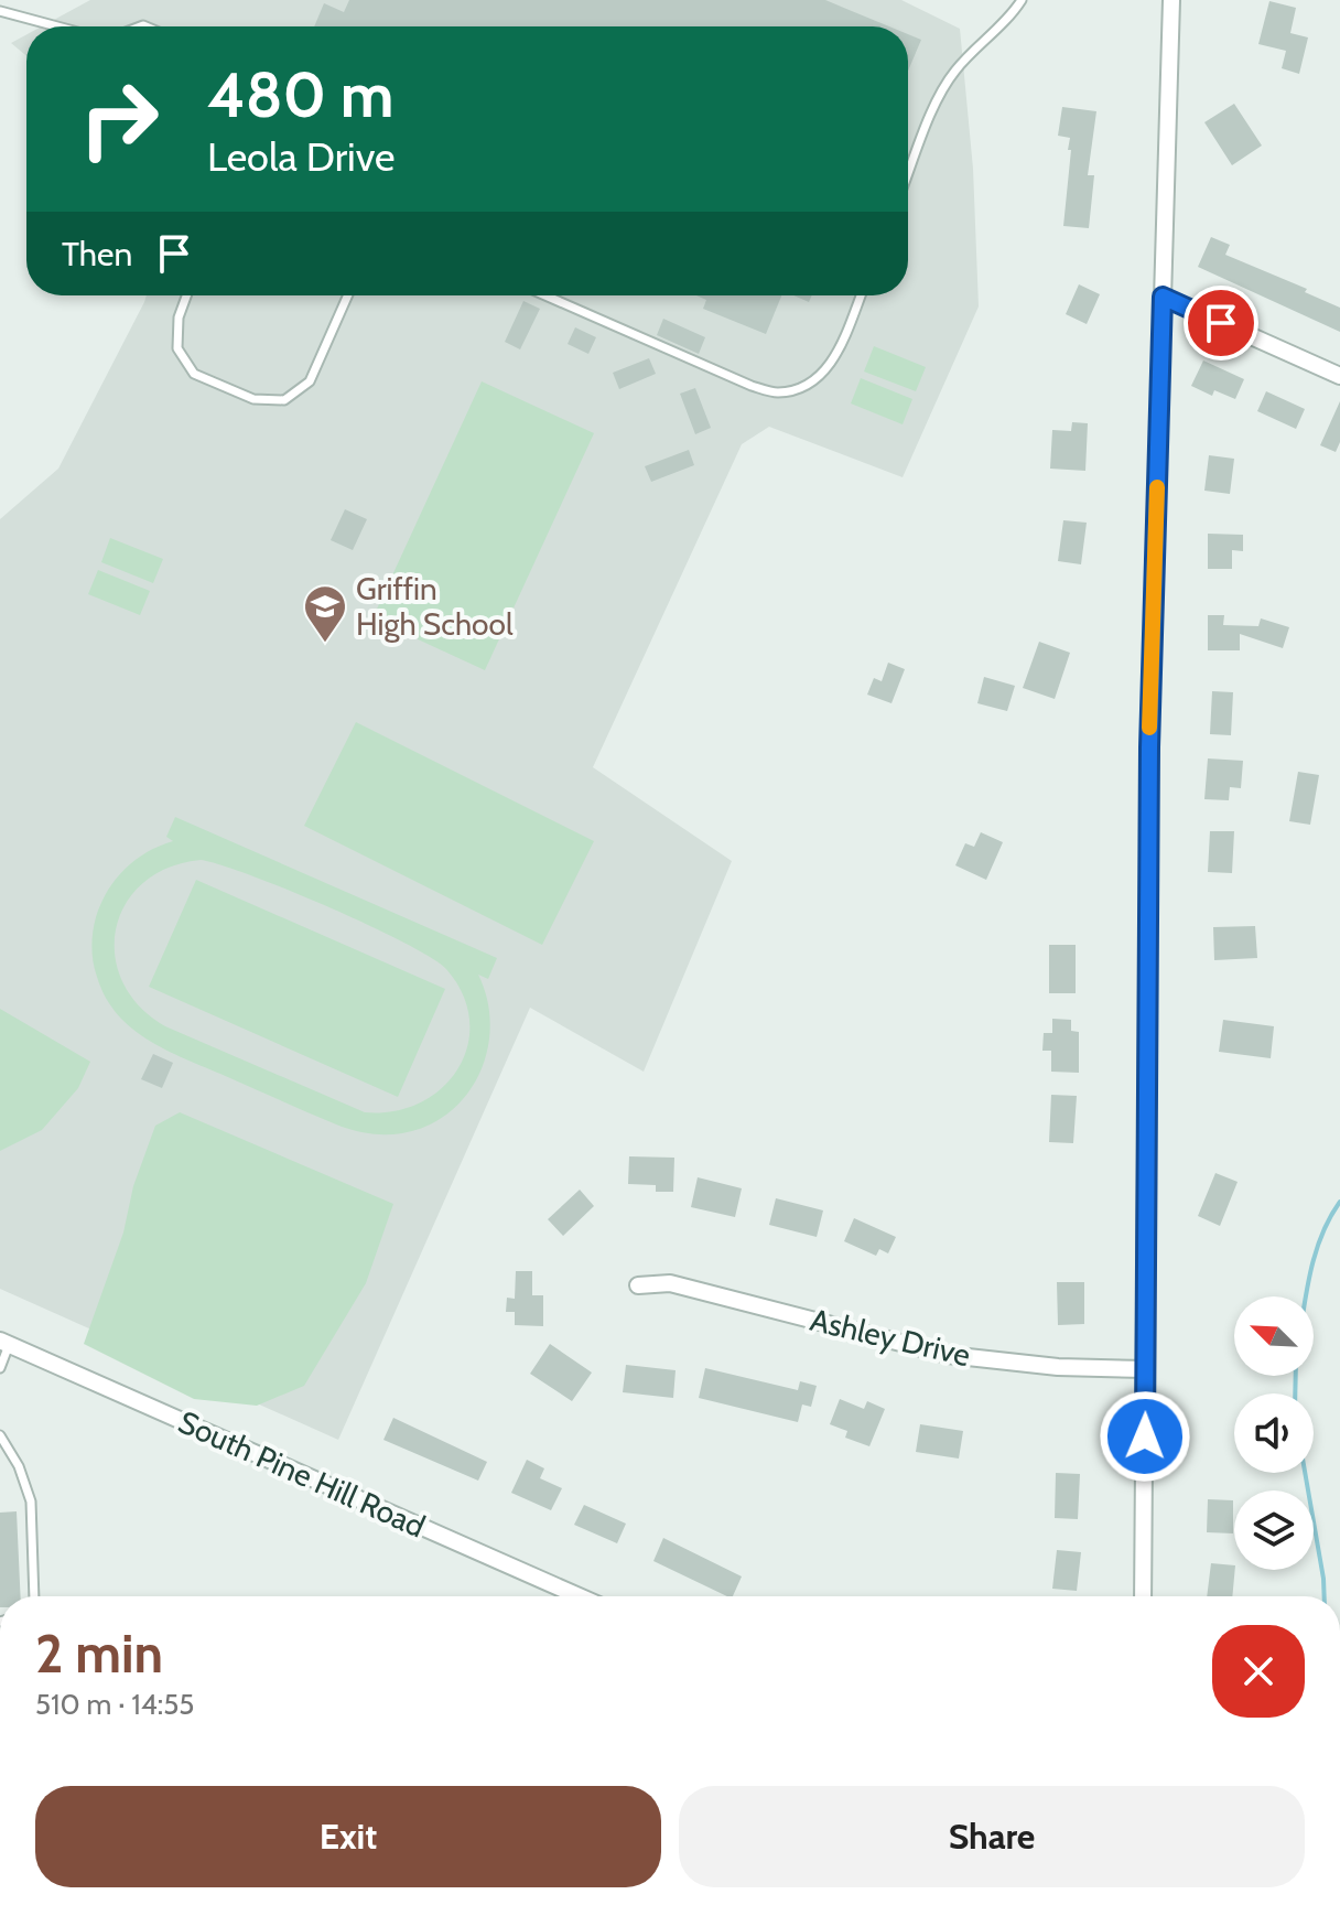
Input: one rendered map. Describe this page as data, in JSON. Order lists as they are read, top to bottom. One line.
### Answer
{"streets":{"street":["Ashley Drive","South Pine Hill Road"]},"places":{"school or university":["Griffin High School"]},"north":"top left","page":{"turn":["480 m","Leola Drive"],"then":"Then","heading":["2 min","510 m · 14:55"],"buttons":["Exit","Share"]}}
